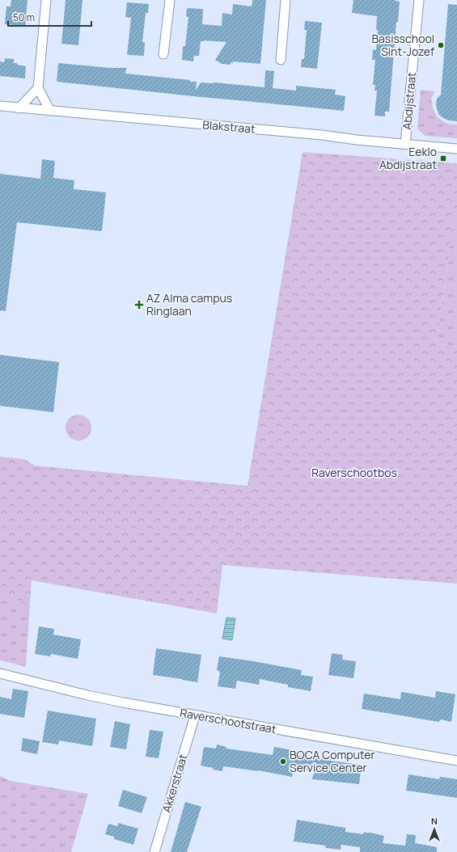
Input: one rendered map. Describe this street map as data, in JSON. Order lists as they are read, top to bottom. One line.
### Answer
{"streets":{"street":["Abdijstraat","Blakstraat","Raverschootstraat","Akkerstraat"]},"crossings":[["Abdijstraat","Blakstraat"],["Raverschootstraat","Akkerstraat"]],"parks":["Raverschootbos"],"places":{"other":["Basisschool Sint-Jozef","BOCA Computer Service Center"],"transit":["Eeklo Abdijstraat"],"health":["AZ Alma campus Ringlaan"]},"scale_bar":"50 m","north":"top"}
